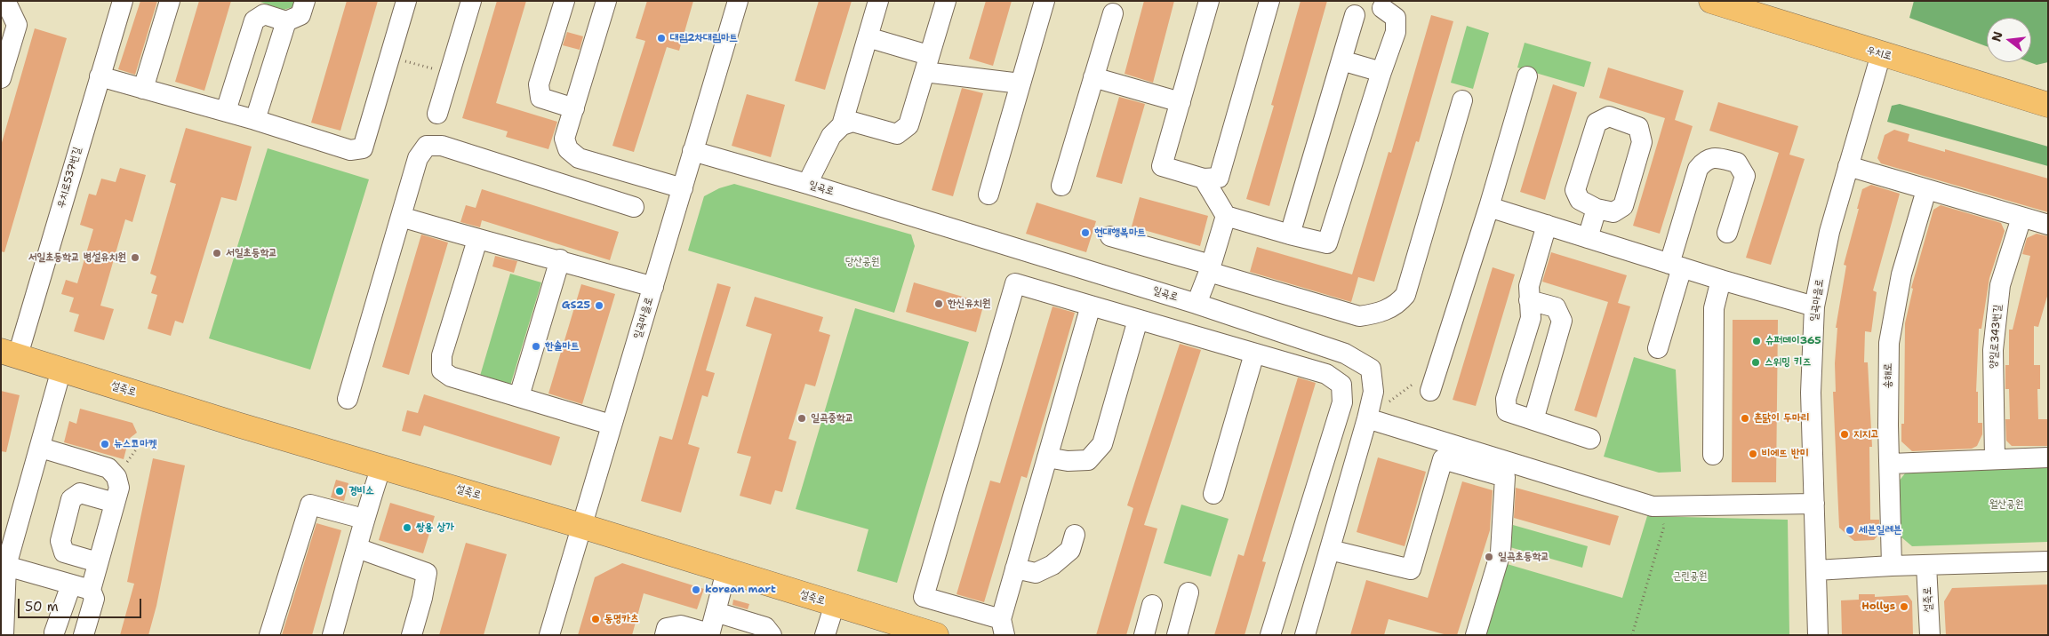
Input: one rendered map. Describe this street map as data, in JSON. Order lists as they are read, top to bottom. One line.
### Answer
{"streets":{"main road":["우치로","설죽로"],"street":["우치로537번길","일곡로","일곡마을로","양일로343번길","송해로"]},"crossings":[["우치로","일곡마을로"],["우치로537번길","설죽로"],["일곡로","일곡마을로"],["일곡마을로","설죽로"]],"parks":["당산공원","월산공원","근린공원"],"places":["대림2차대림마트","현대행복마트","서일초등학교","서일초등학교 병설유치원","한신유치원","GS25","슈퍼데이365","한솔마트","스위밍 키즈","일곡중학교","촌닭이 두마리","지지고","뉴스코마켓","비에뜨 반미","경비소","쌍용 상가","세븐일레븐","일곡초등학교","korean mart","Hollys","동명카츠"],"scale_bar":"50 m","north":"left"}
